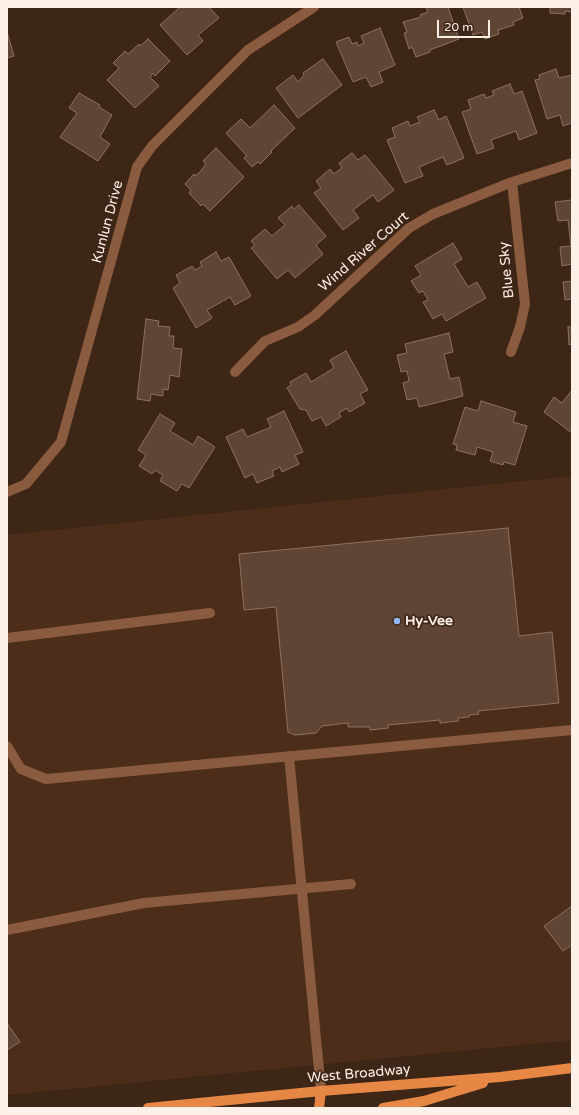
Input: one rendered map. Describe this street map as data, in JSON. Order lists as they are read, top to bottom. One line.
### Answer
{"streets":{"main road":["West Broadway"],"street":["Kunlun Drive","Wind River Court","Blue Sky"]},"crossings":[["Wind River Court","Blue Sky"]],"places":["Hy-Vee"],"scale_bar":"20 m"}
